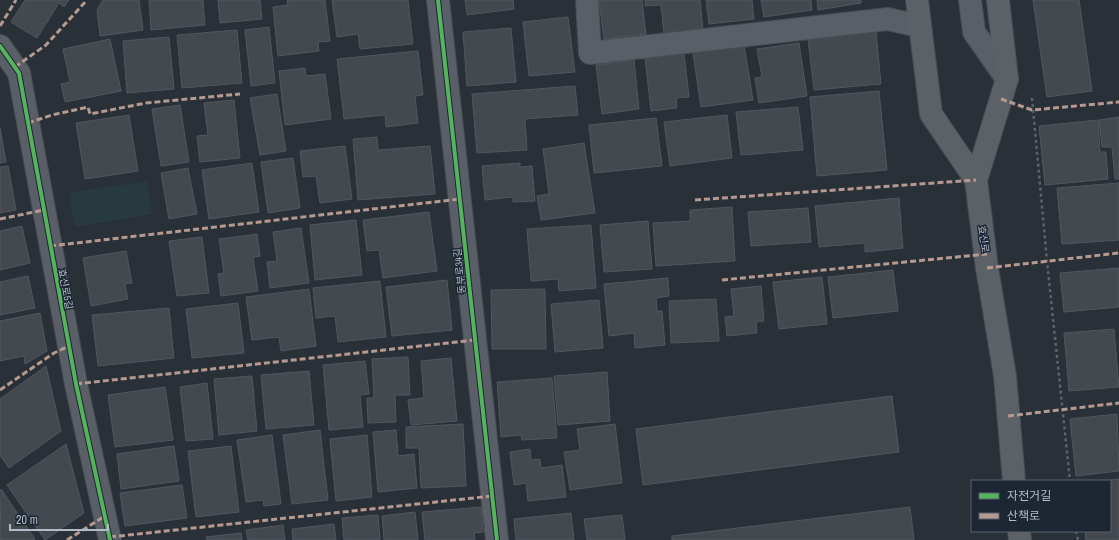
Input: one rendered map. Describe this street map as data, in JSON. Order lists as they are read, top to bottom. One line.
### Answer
{"streets":{"main road":["효신로"],"street":["동부로34길","효신로5길"]},"legend":["자전거길","산책로"],"scale_bar":"20 m"}
